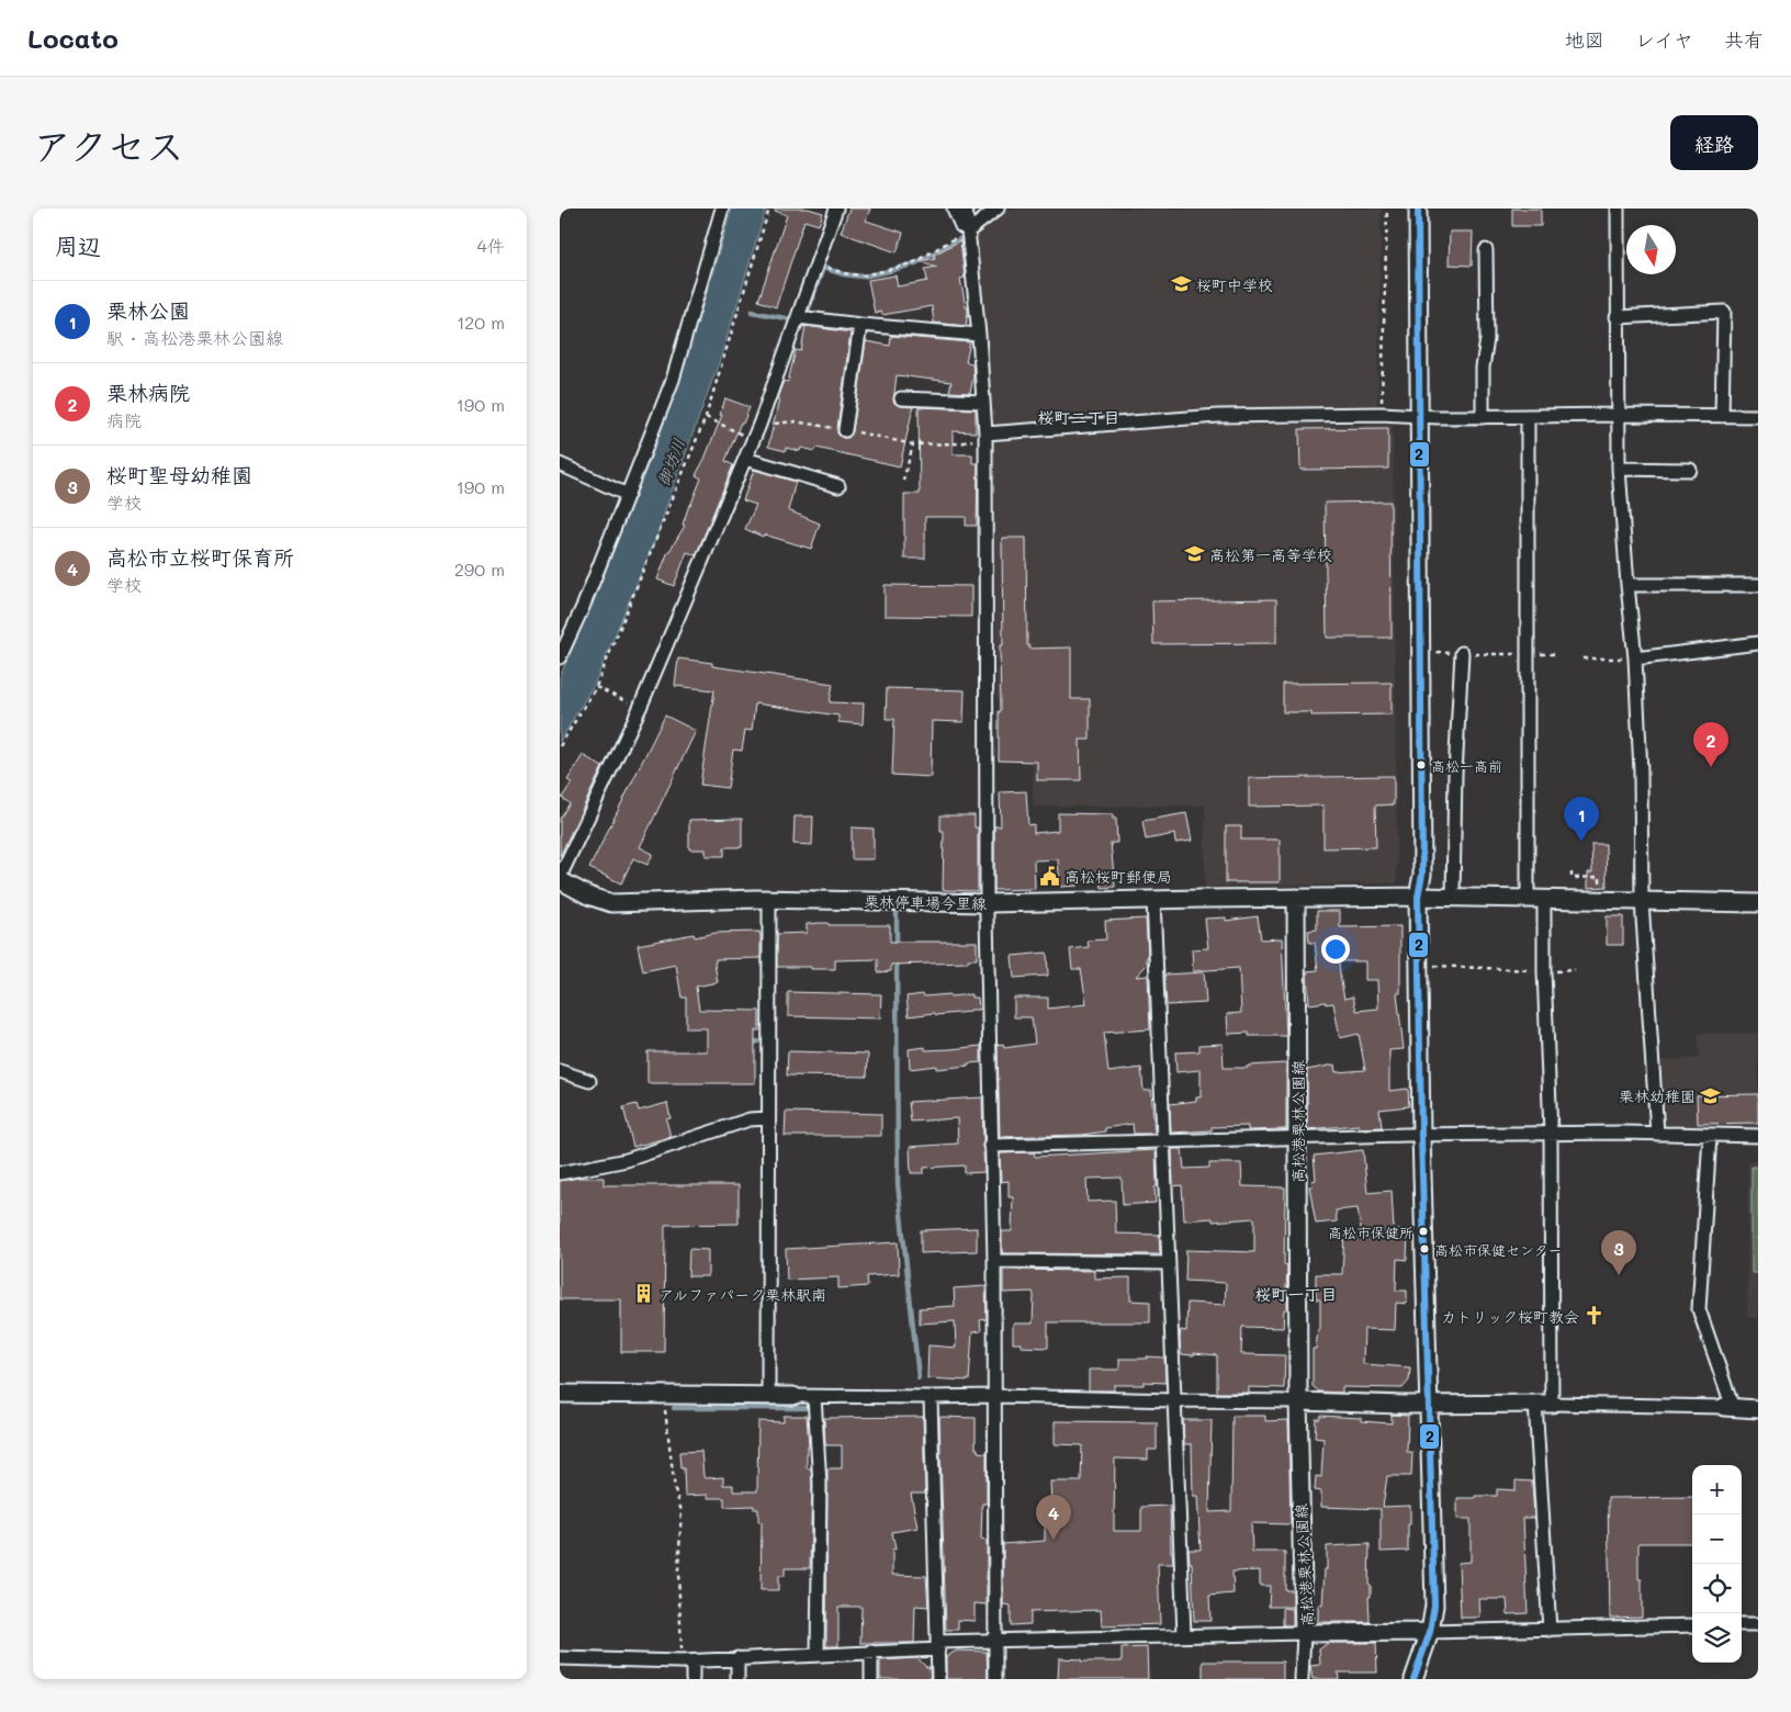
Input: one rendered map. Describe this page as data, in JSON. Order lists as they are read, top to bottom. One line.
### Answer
{"streets":{"main road":["栗林停車場今里線","高松港栗林公園線"]},"crossings":[["栗林停車場今里線","高松港栗林公園線"]],"districts":["桜町二丁目","桜町一丁目"],"water":["御坊川"],"places":{"school or university":["桜町中学校","高松第一高等学校","栗林幼稚園"],"other":["高松一高前","高松市保健所","高松市保健センター"],"public building":["高松桜町郵便局"],"building":["アルファパーク栗林駅南"],"church":["カトリック桜町教会"]},"lines":["transit line 2"],"north":"bottom","page":{"header":"Locato","nav":["地図","レイヤ","共有"],"title":"アクセス","buttons":"経路","heading":["周辺","4件"],"list":[{"mark":"1","name":"栗林公園","note":"駅 · 高松港栗林公園線","value":"120 m"},{"mark":"2","name":"栗林病院","note":"病院","value":"190 m"},{"mark":"3","name":"桜町聖母幼稚園","note":"学校","value":"190 m"},{"mark":"4","name":"高松市立桜町保育所","note":"学校","value":"290 m"}],"pins":["2","1","3","4"],"map_buttons":["+","−"]}}
